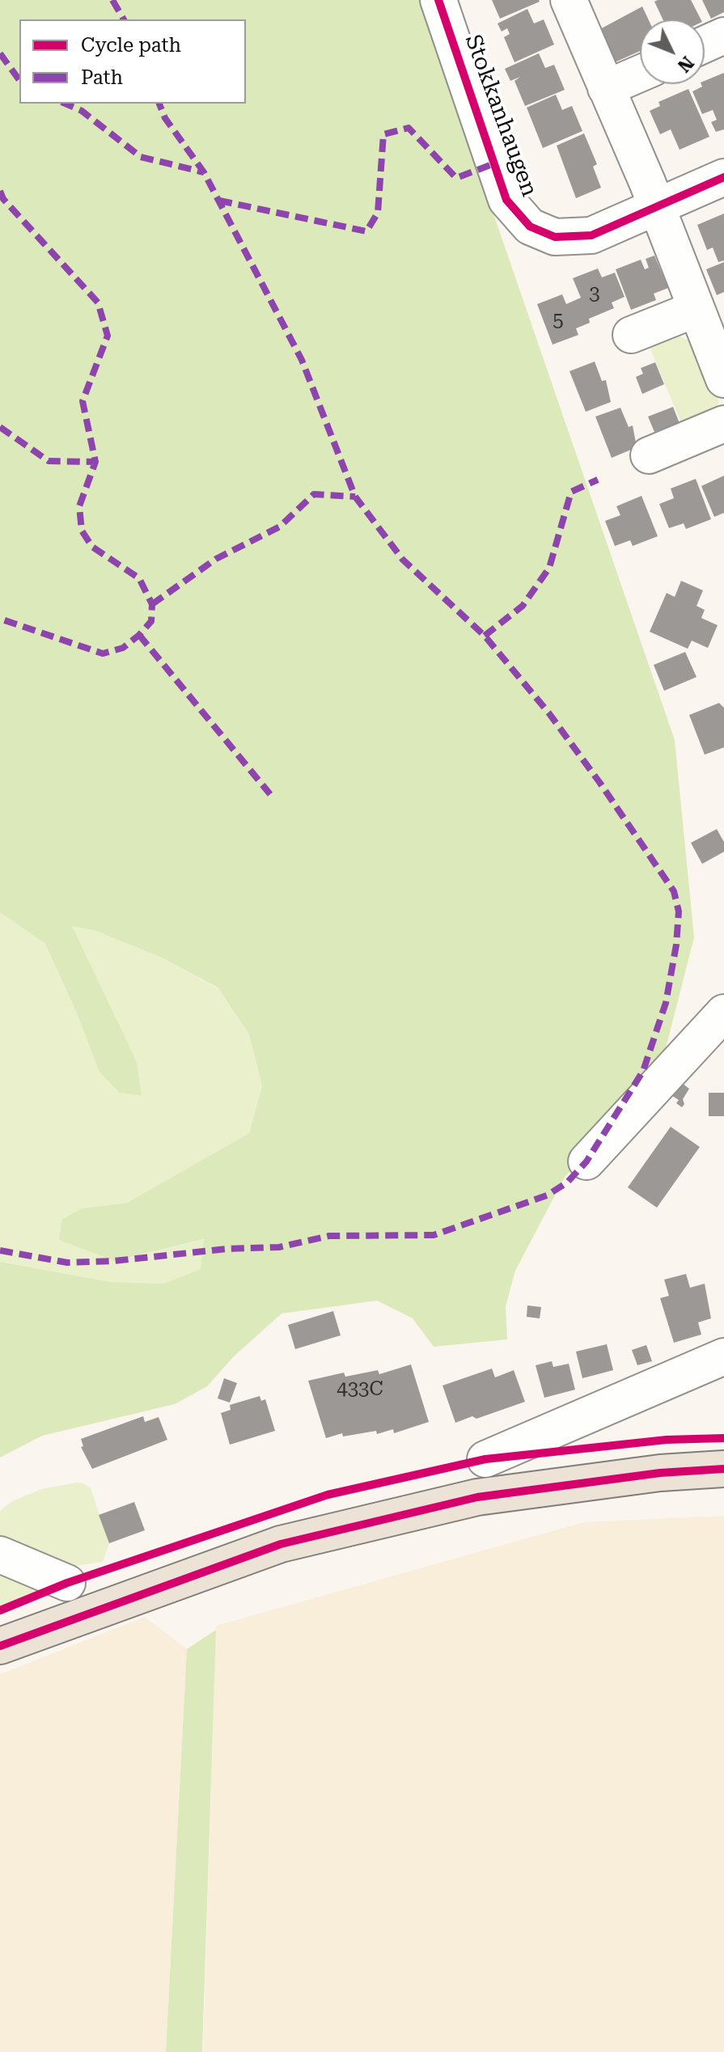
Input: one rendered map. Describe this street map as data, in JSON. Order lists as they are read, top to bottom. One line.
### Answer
{"streets":{"street":["Stokkanhaugen"]},"house_numbers":["3","5","433C"],"legend":["Cycle path","Path"],"north":"bottom right"}
